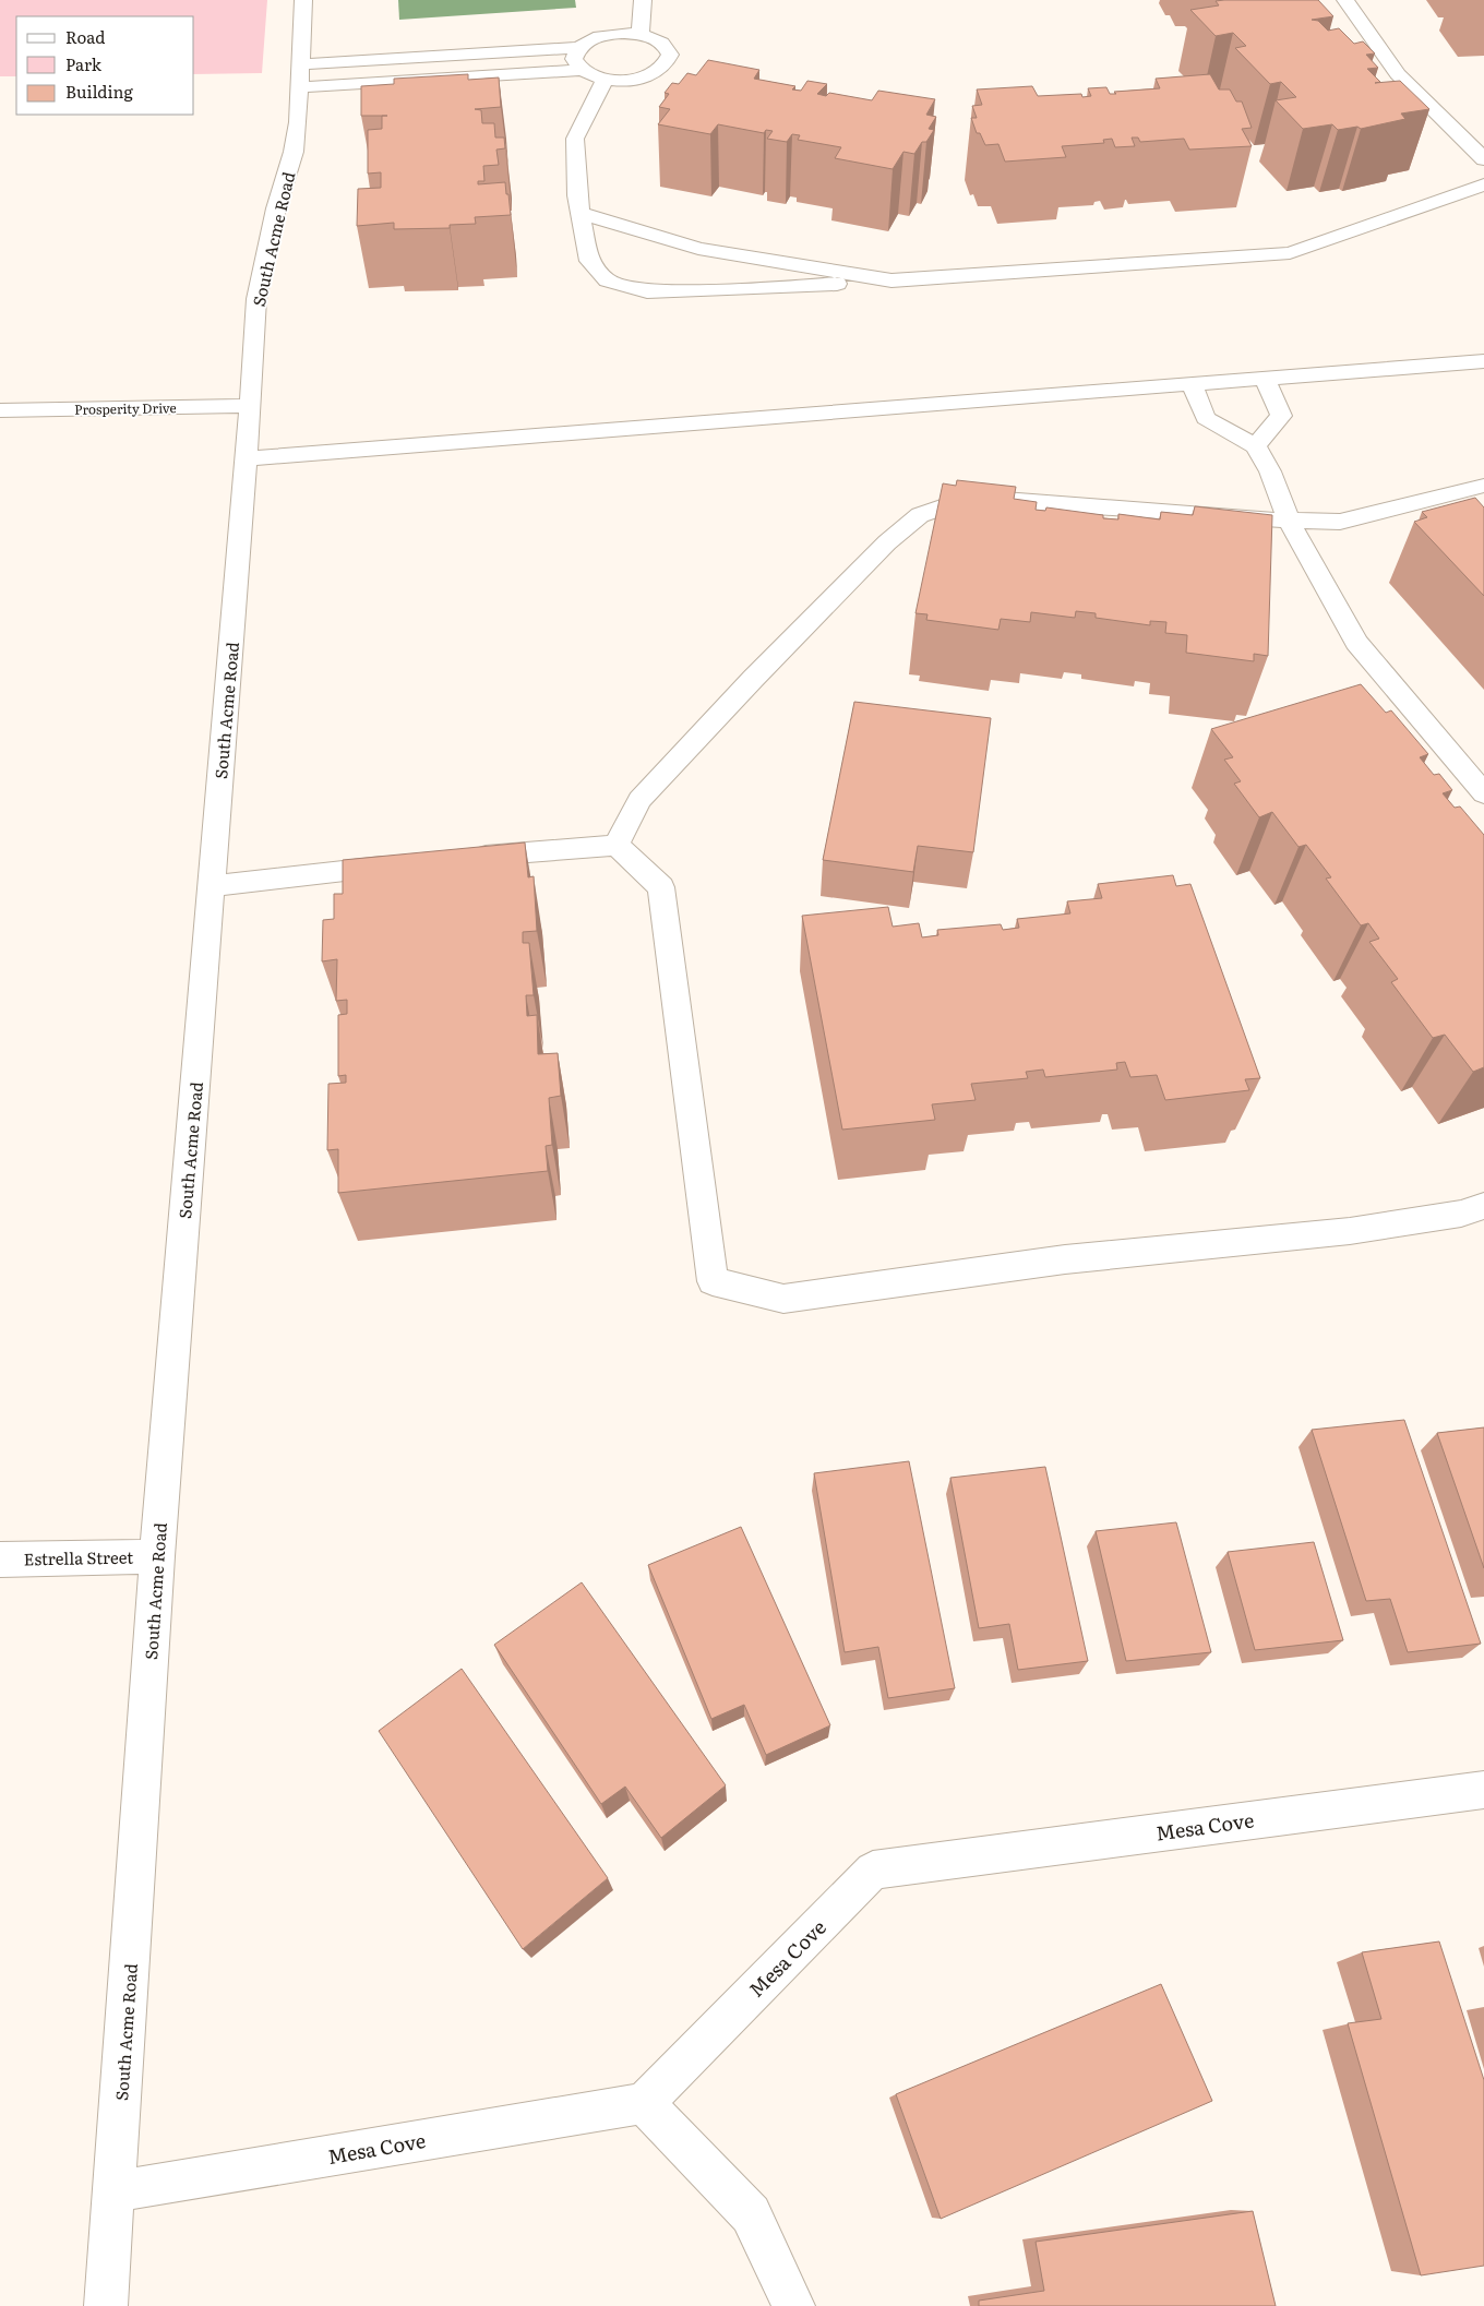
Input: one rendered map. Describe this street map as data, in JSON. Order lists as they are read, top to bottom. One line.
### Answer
{"streets":{"street":["South Acme Road","Prosperity Drive","Estrella Street","Mesa Cove"]},"crossings":[["South Acme Road","Prosperity Drive"],["South Acme Road","Estrella Street"],["South Acme Road","Mesa Cove"]],"legend":["Road","Park","Building"]}
